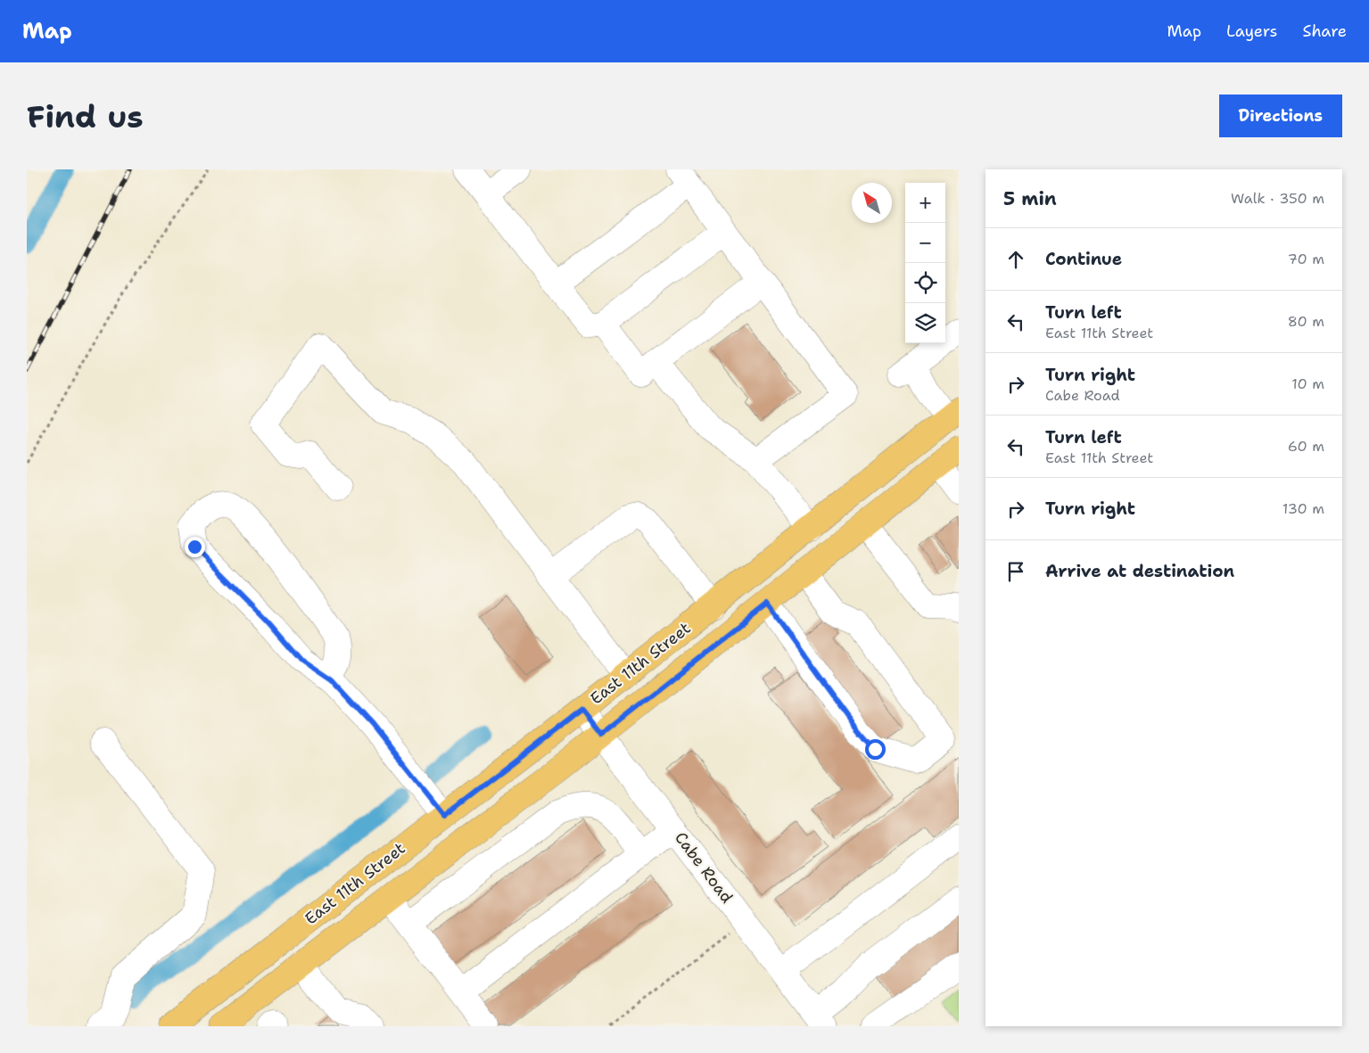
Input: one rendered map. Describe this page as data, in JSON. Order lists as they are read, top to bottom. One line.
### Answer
{"streets":{"main road":["East 11th Street"],"street":["Cabe Road"]},"crossings":[["East 11th Street","Cabe Road"]],"north":"top left","page":{"header":"Map","nav":["Map","Layers","Share"],"buttons":"Directions","title":"Find us","heading":["5 min","Walk · 350 m"],"map_buttons":["+","−"],"list":[["Continue","70 m"],["Turn left","East 11th Street","80 m"],["Turn right","Cabe Road","10 m"],["Turn left","East 11th Street","60 m"],["Turn right","130 m"],"Arrive at destination"]}}
